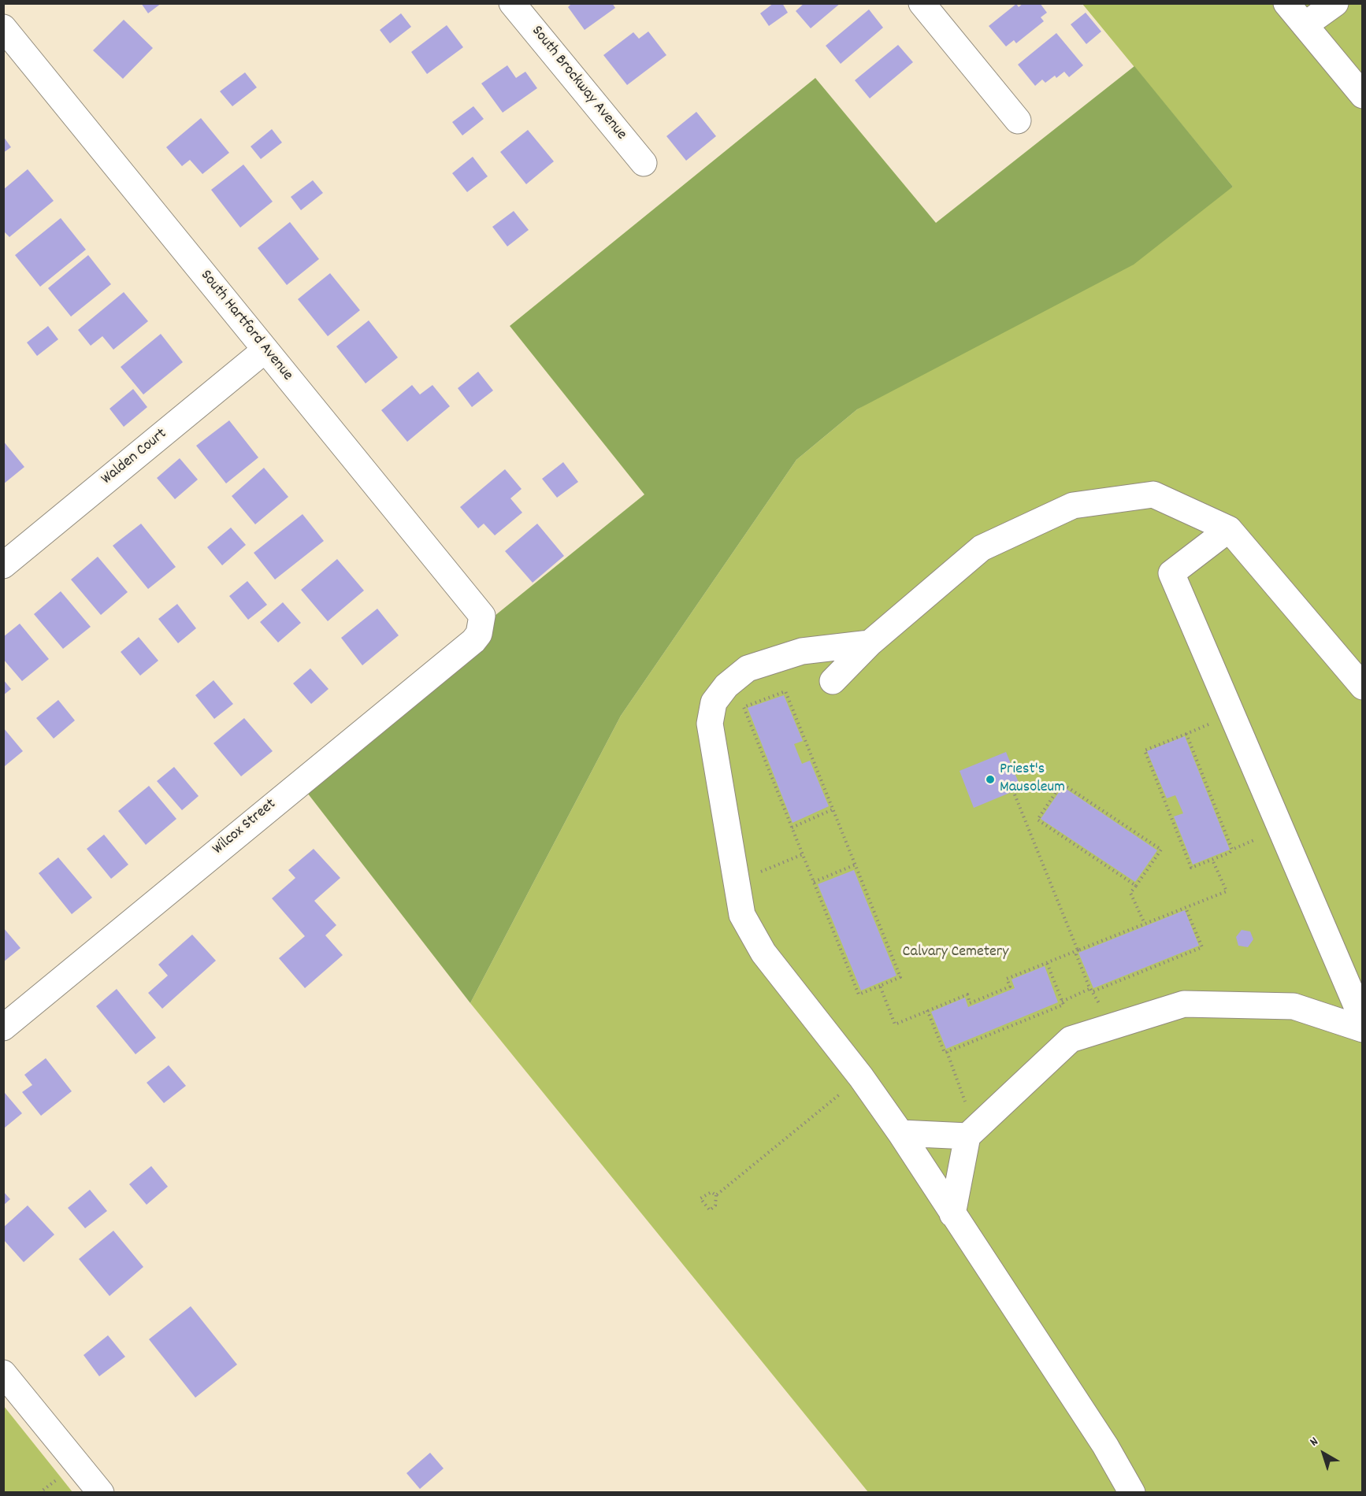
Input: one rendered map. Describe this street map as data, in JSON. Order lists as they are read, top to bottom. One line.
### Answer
{"streets":{"street":["South Brockway Avenue","South Hartford Avenue","Walden Court","Wilcox Street"]},"crossings":[["South Hartford Avenue","Walden Court"],["South Hartford Avenue","Wilcox Street"]],"parks":["Calvary Cemetery"],"places":["Priest's Mausoleum"],"north":"top left"}
